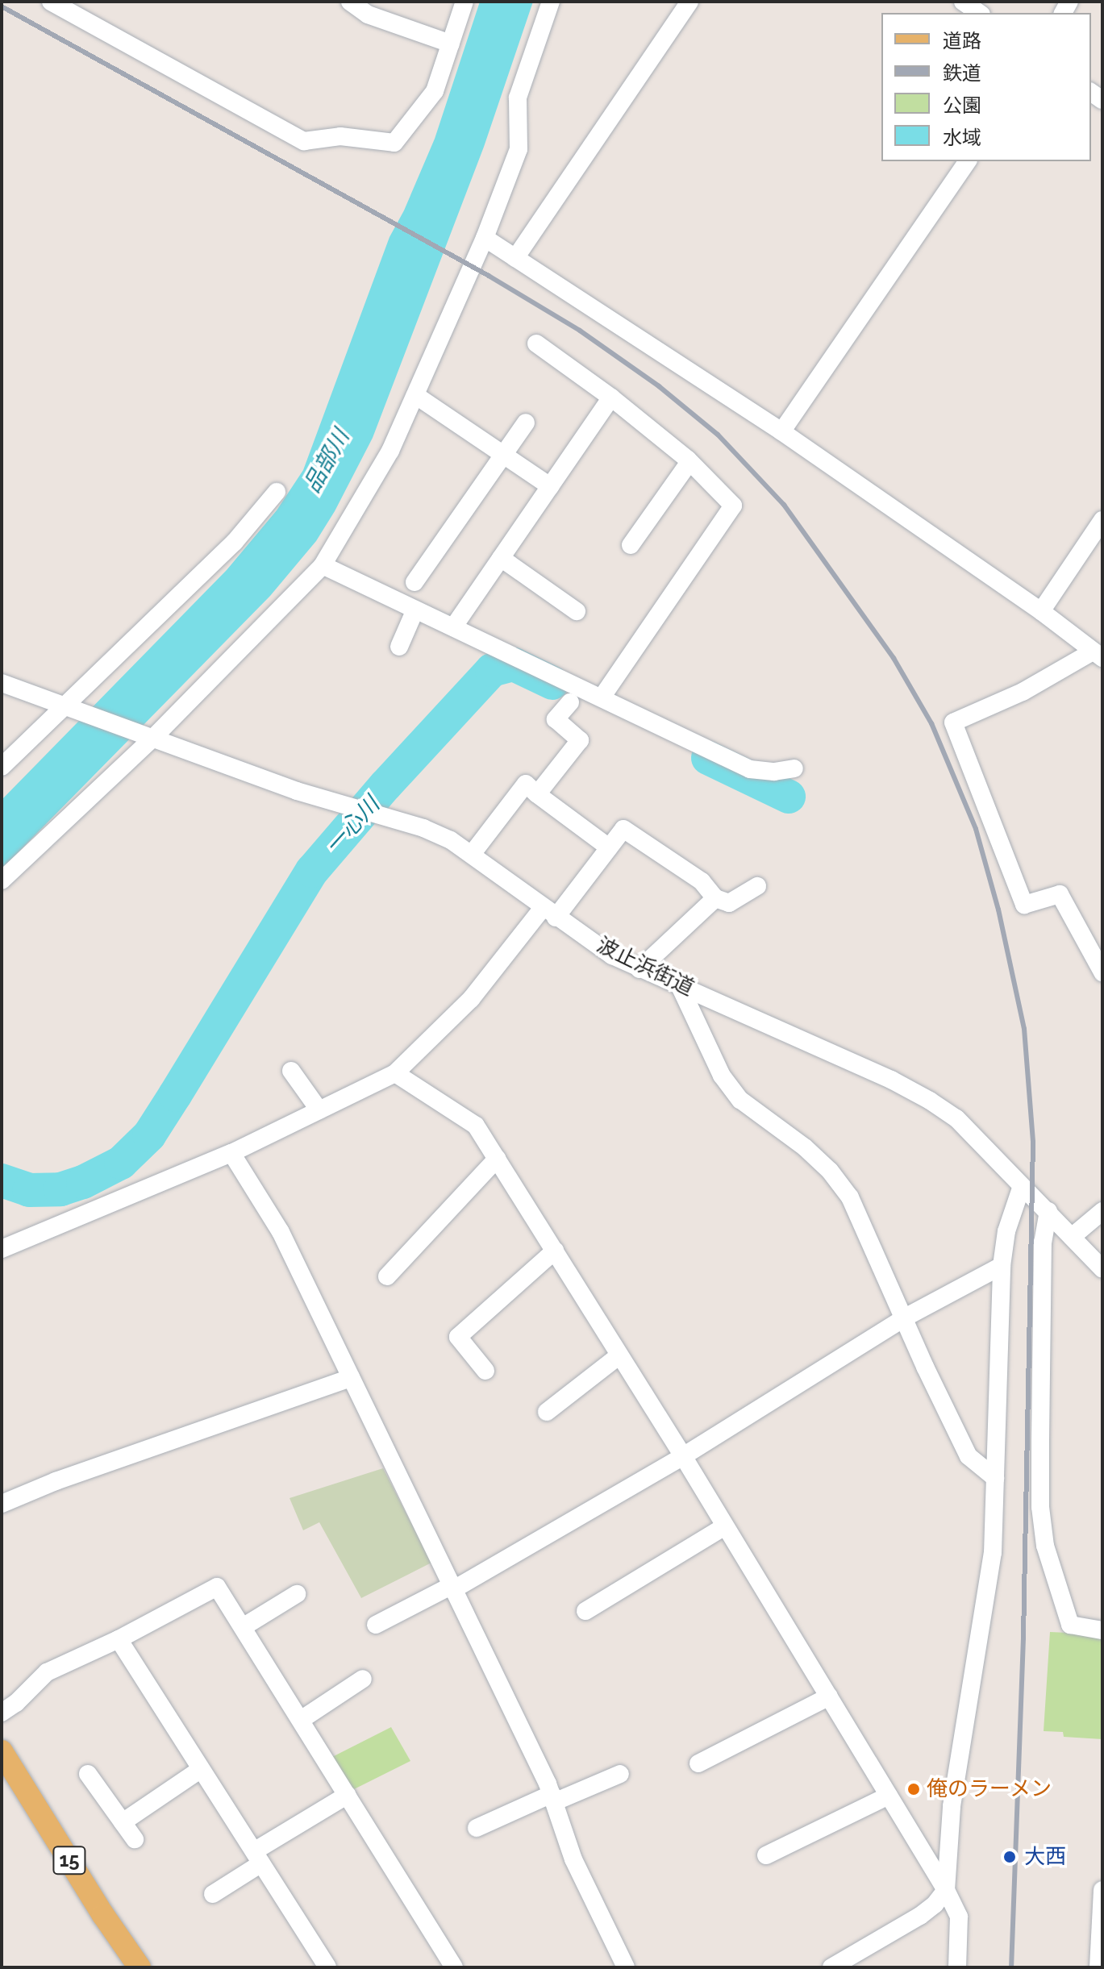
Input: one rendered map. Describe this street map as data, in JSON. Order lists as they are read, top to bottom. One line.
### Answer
{"streets":{"main road":["15"],"street":["波止浜街道"]},"water":["品部川","一心川"],"places":["俺のラーメン","大西"],"legend":["道路","鉄道","公園","水域"]}
